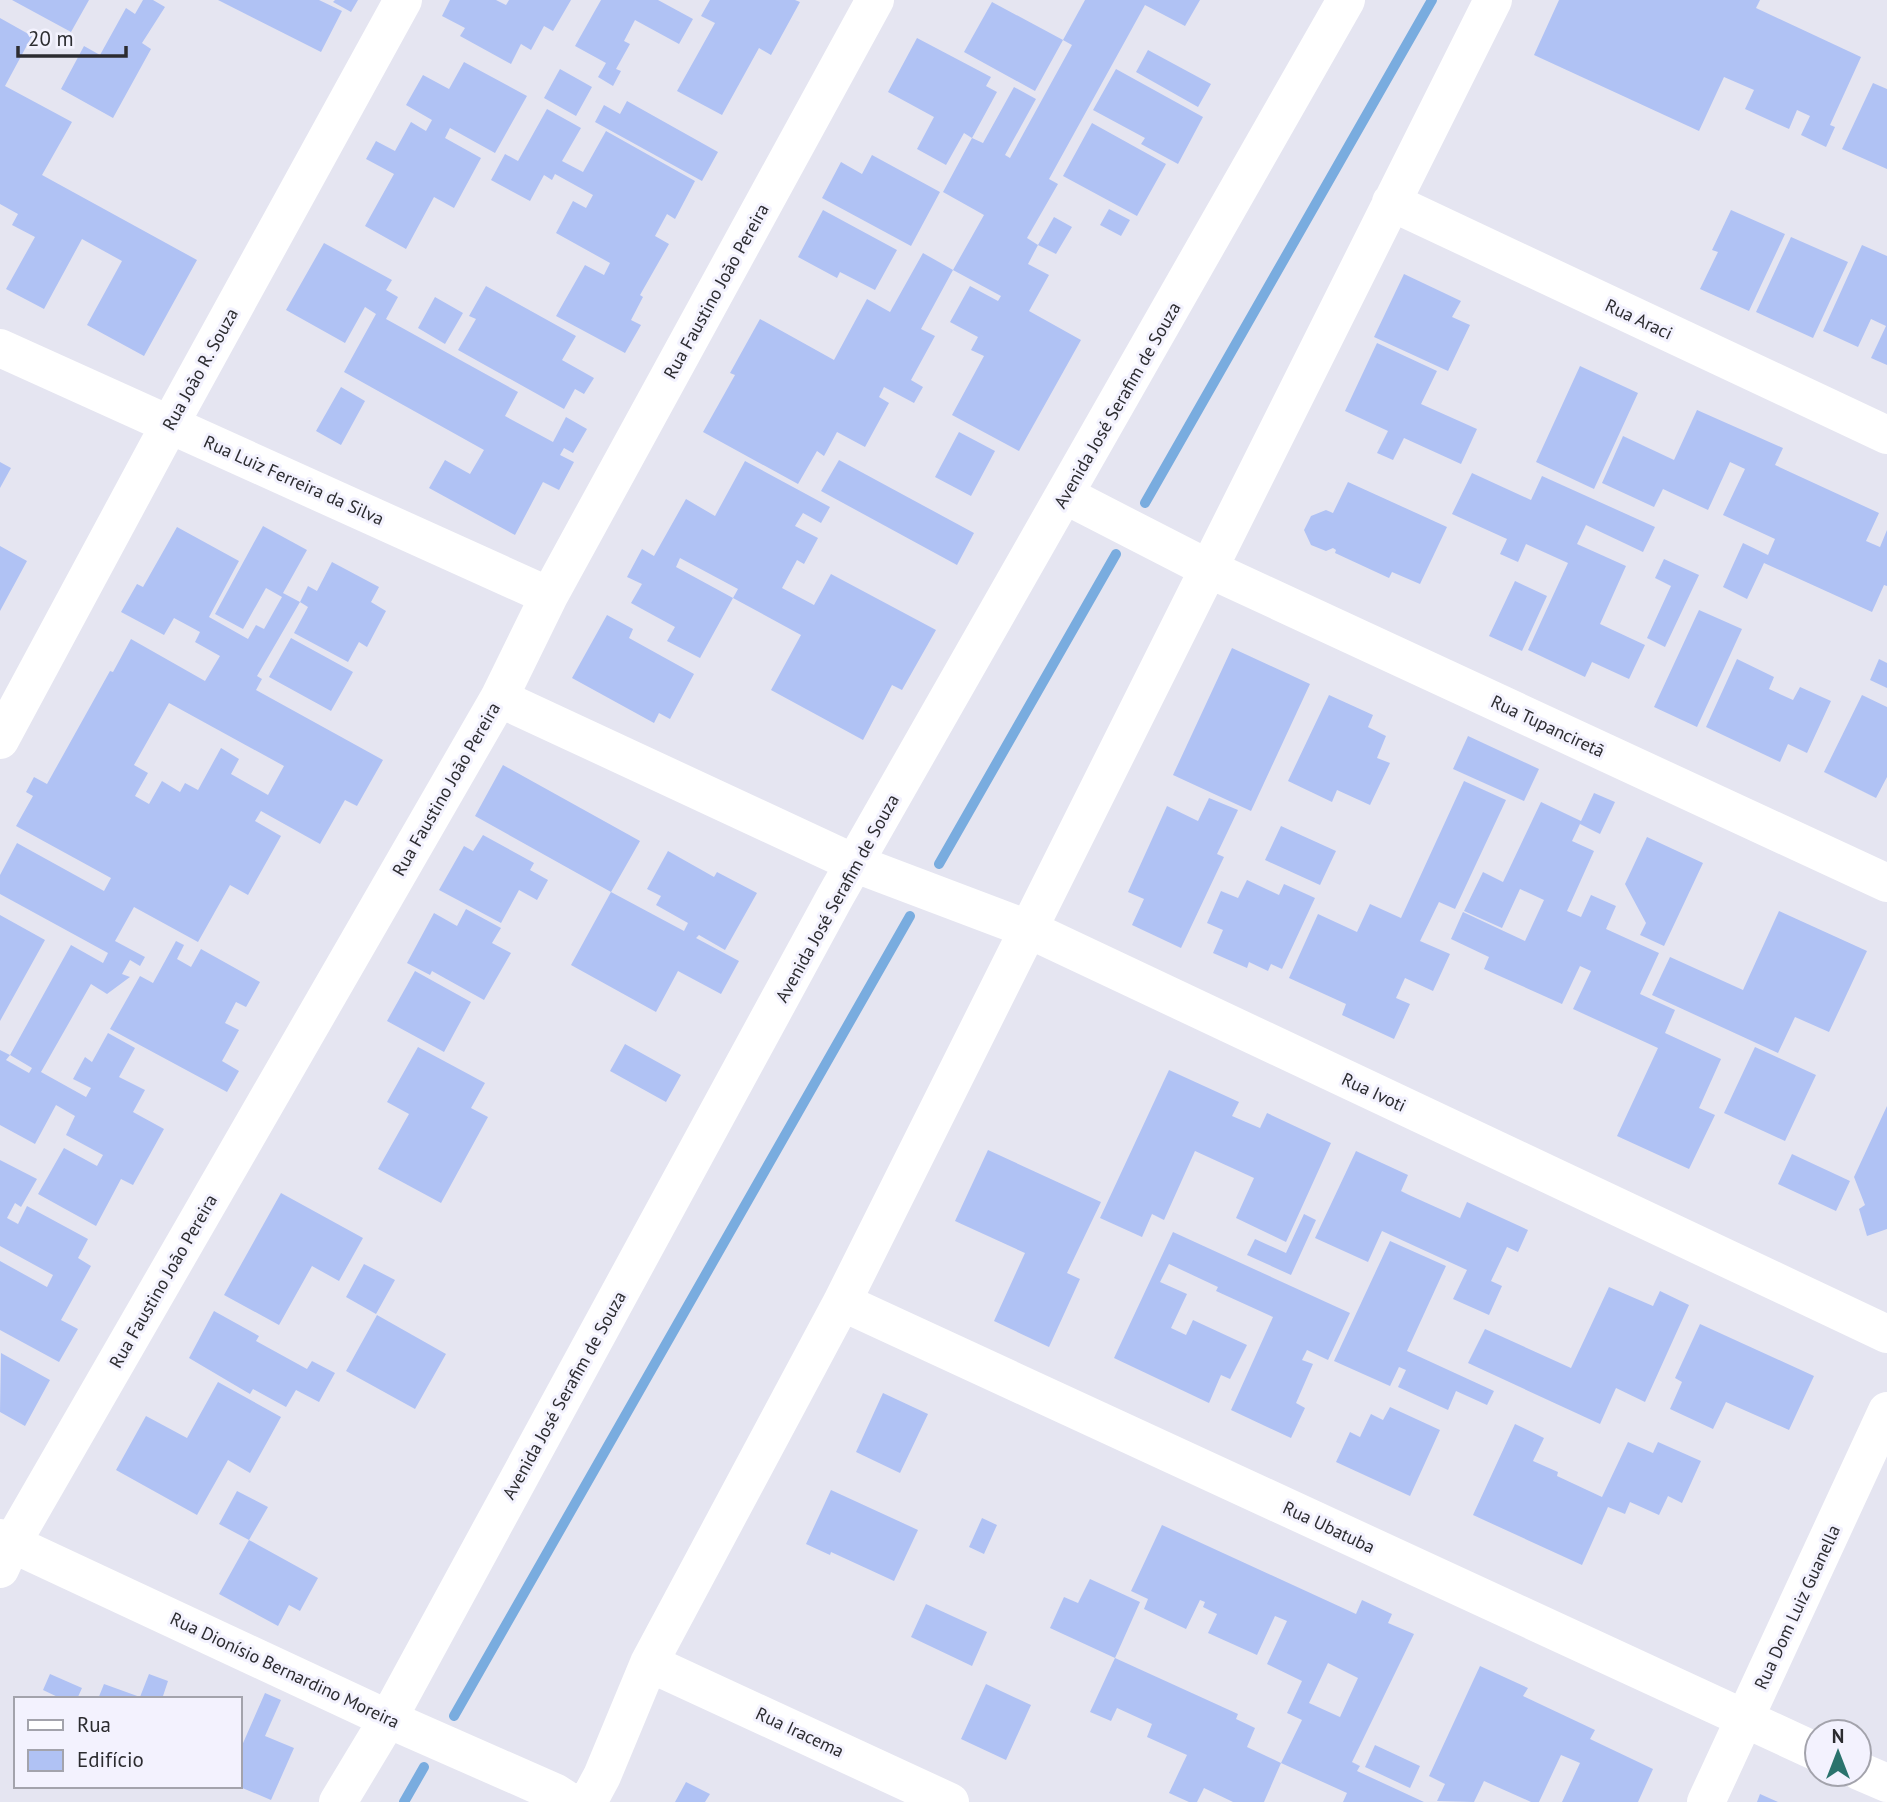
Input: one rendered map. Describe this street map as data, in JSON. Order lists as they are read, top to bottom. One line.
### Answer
{"streets":{"street":["Rua Faustino João Pereira","Rua Araci","Rua João R. Souza","Avenida José Serafim de Souza","Rua Luiz Ferreira da Silva","Rua Tupanciretã","Rua Ivoti","Rua Ubatuba","Rua Dom Luiz Guanella","Rua Dionísio Bernardino Moreira","Rua Iracema"]},"crossings":[["Rua Faustino João Pereira","Rua Luiz Ferreira da Silva"],["Rua Faustino João Pereira","Rua Dionísio Bernardino Moreira"],["Rua João R. Souza","Rua Luiz Ferreira da Silva"],["Avenida José Serafim de Souza","Rua Tupanciretã"],["Avenida José Serafim de Souza","Rua Ivoti"],["Avenida José Serafim de Souza","Rua Dionísio Bernardino Moreira"],["Rua Ubatuba","Rua Dom Luiz Guanella"]],"legend":["Rua","Edifício"],"scale_bar":"20 m","north":"top"}
